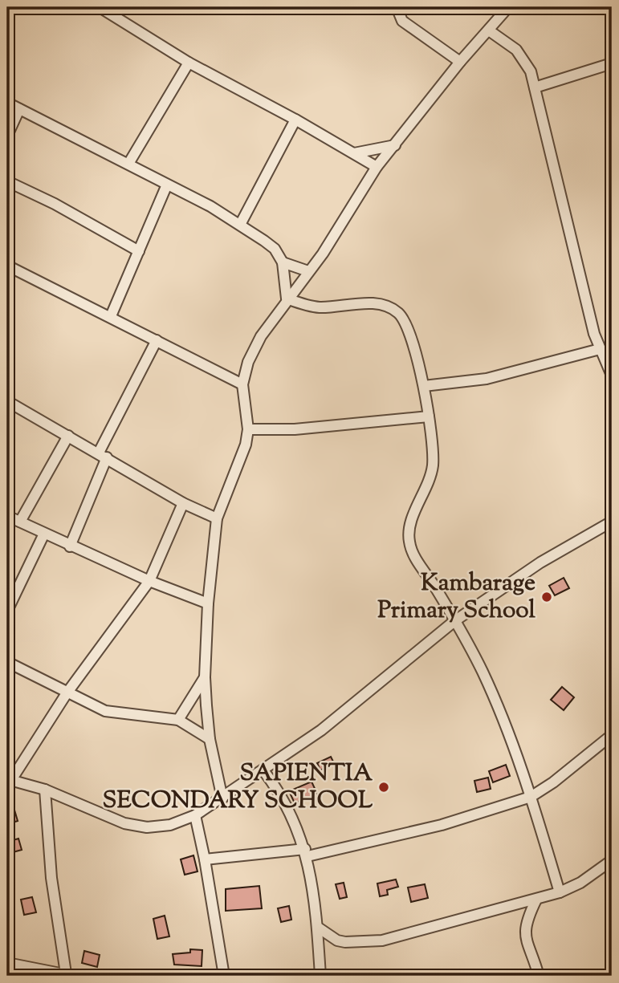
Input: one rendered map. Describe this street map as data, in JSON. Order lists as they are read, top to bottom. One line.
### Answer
{"places":["Kambarage Primary School","SAPIENTIA SECONDARY SCHOOL"]}
